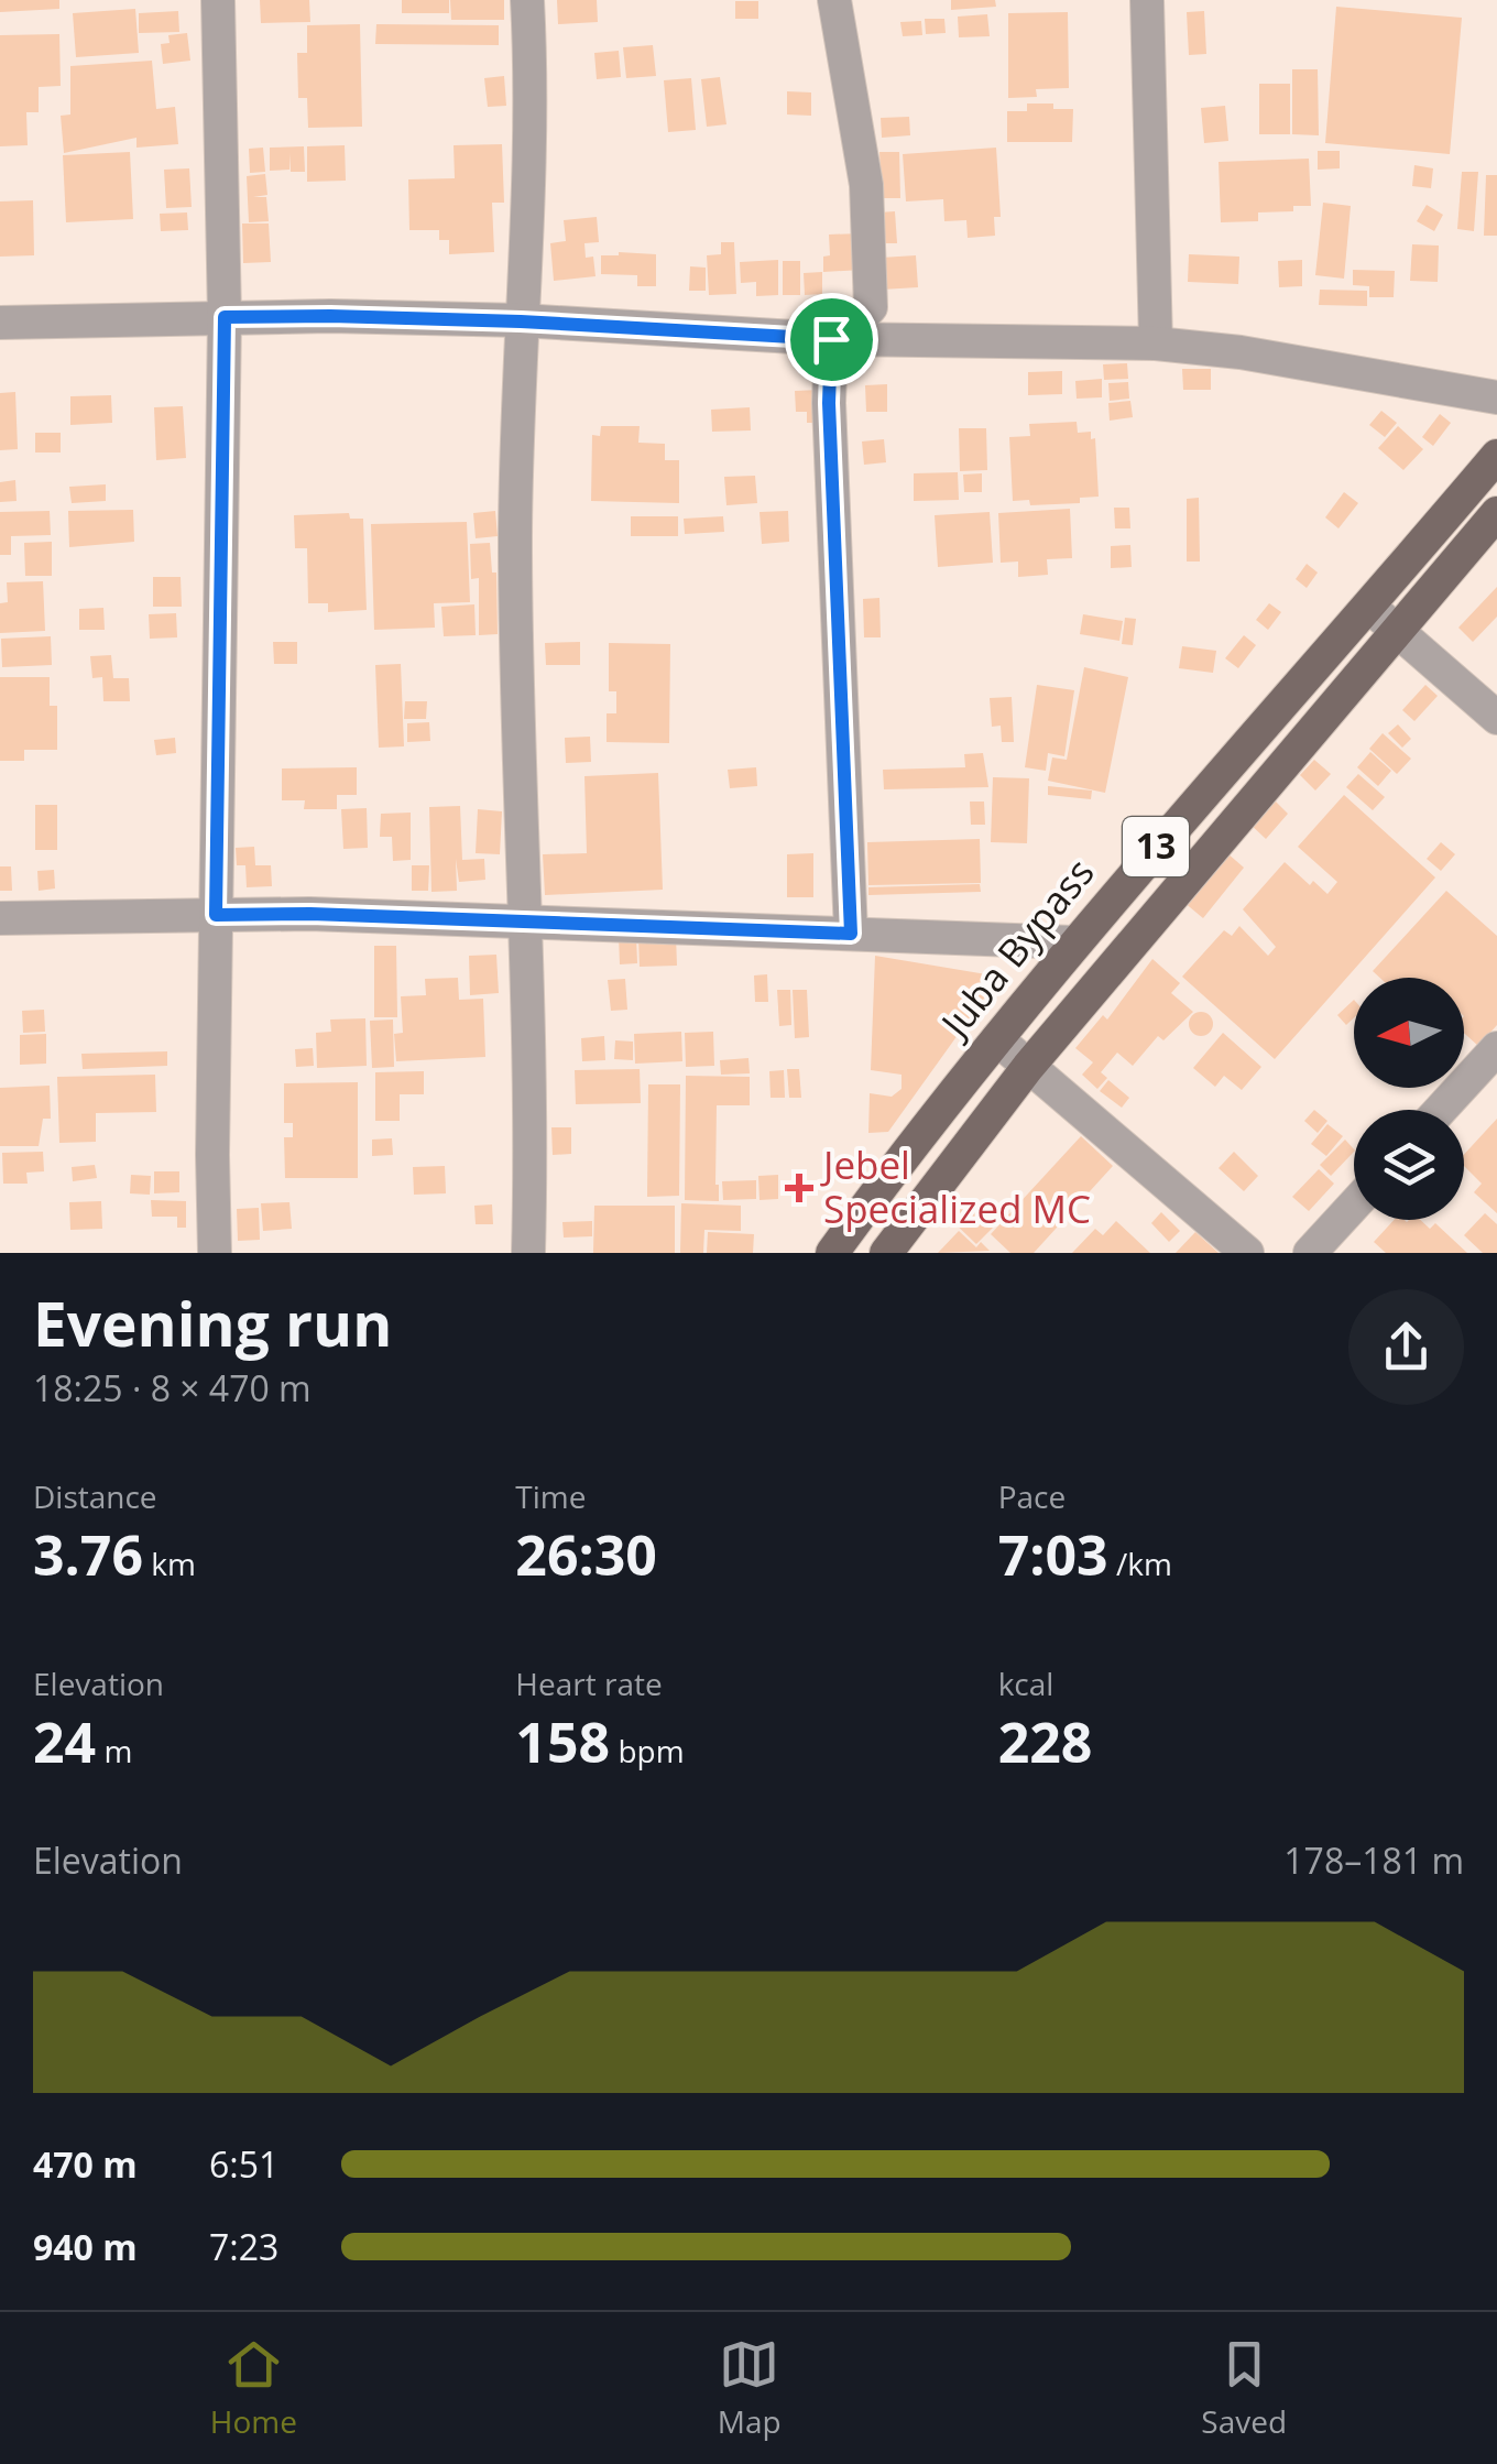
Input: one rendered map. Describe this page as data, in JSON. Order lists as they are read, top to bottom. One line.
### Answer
{"streets":{"main road":["13","Juba Bypass"]},"places":{"health":["Jebel Specialized MC"]},"north":"left","page":{"heading":["Evening run","18:25 · 8 × 470 m"],"stats":[["Distance","3.76 km"],["Time","26:30"],["Pace","7:03 /km"],["Elevation","24 m"],["Heart rate","158 bpm"],["kcal","228"]],"chart":["Elevation","178–181 m"],"list":[{"name":"470 m","note":"6:51"},{"name":"940 m","note":"7:23"}],"tabs":["Home","Map","Saved"]}}
